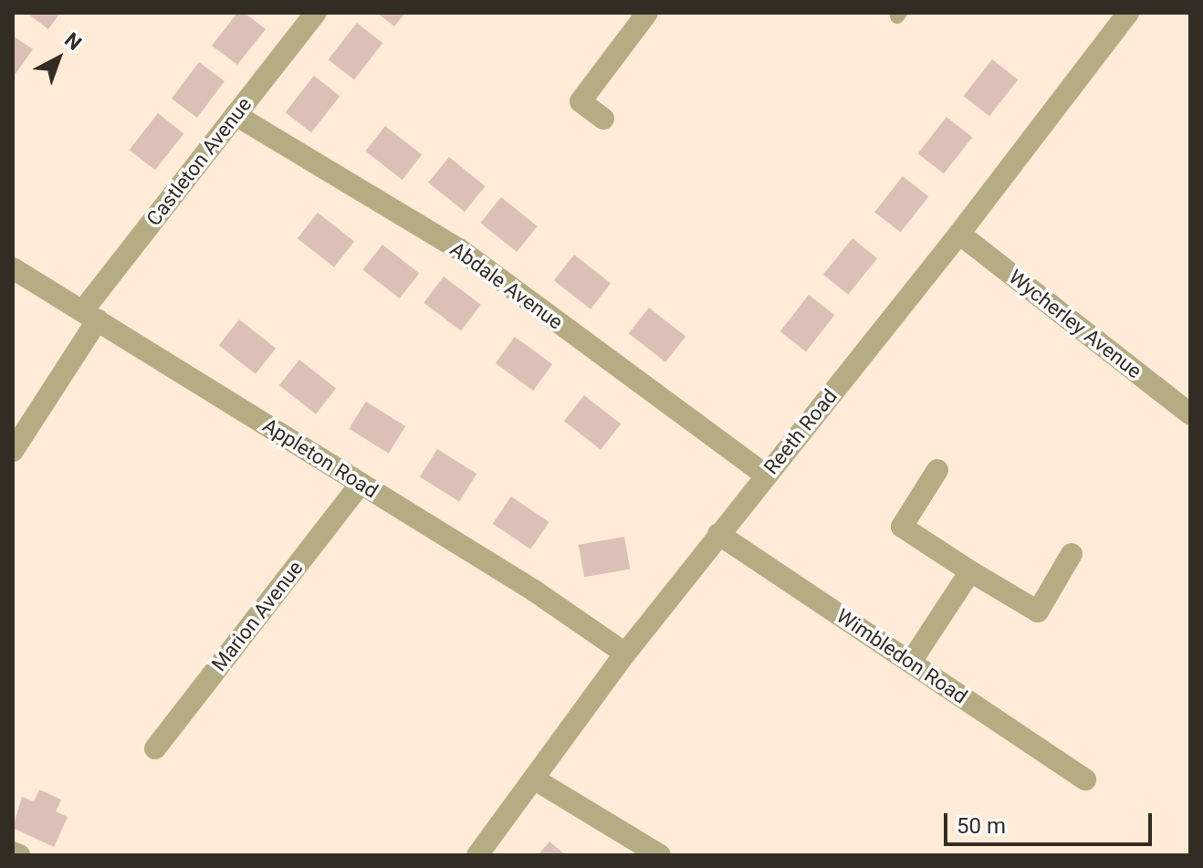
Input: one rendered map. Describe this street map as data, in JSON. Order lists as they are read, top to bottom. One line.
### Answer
{"streets":{"street":["Castleton Avenue","Abdale Avenue","Wycherley Avenue","Reeth Road","Appleton Road","Marion Avenue","Wimbledon Road"]},"crossings":[["Castleton Avenue","Abdale Avenue"],["Castleton Avenue","Appleton Road"],["Abdale Avenue","Reeth Road"],["Wycherley Avenue","Reeth Road"],["Reeth Road","Appleton Road"],["Reeth Road","Wimbledon Road"],["Appleton Road","Marion Avenue"]],"scale_bar":"50 m","north":"top right"}
